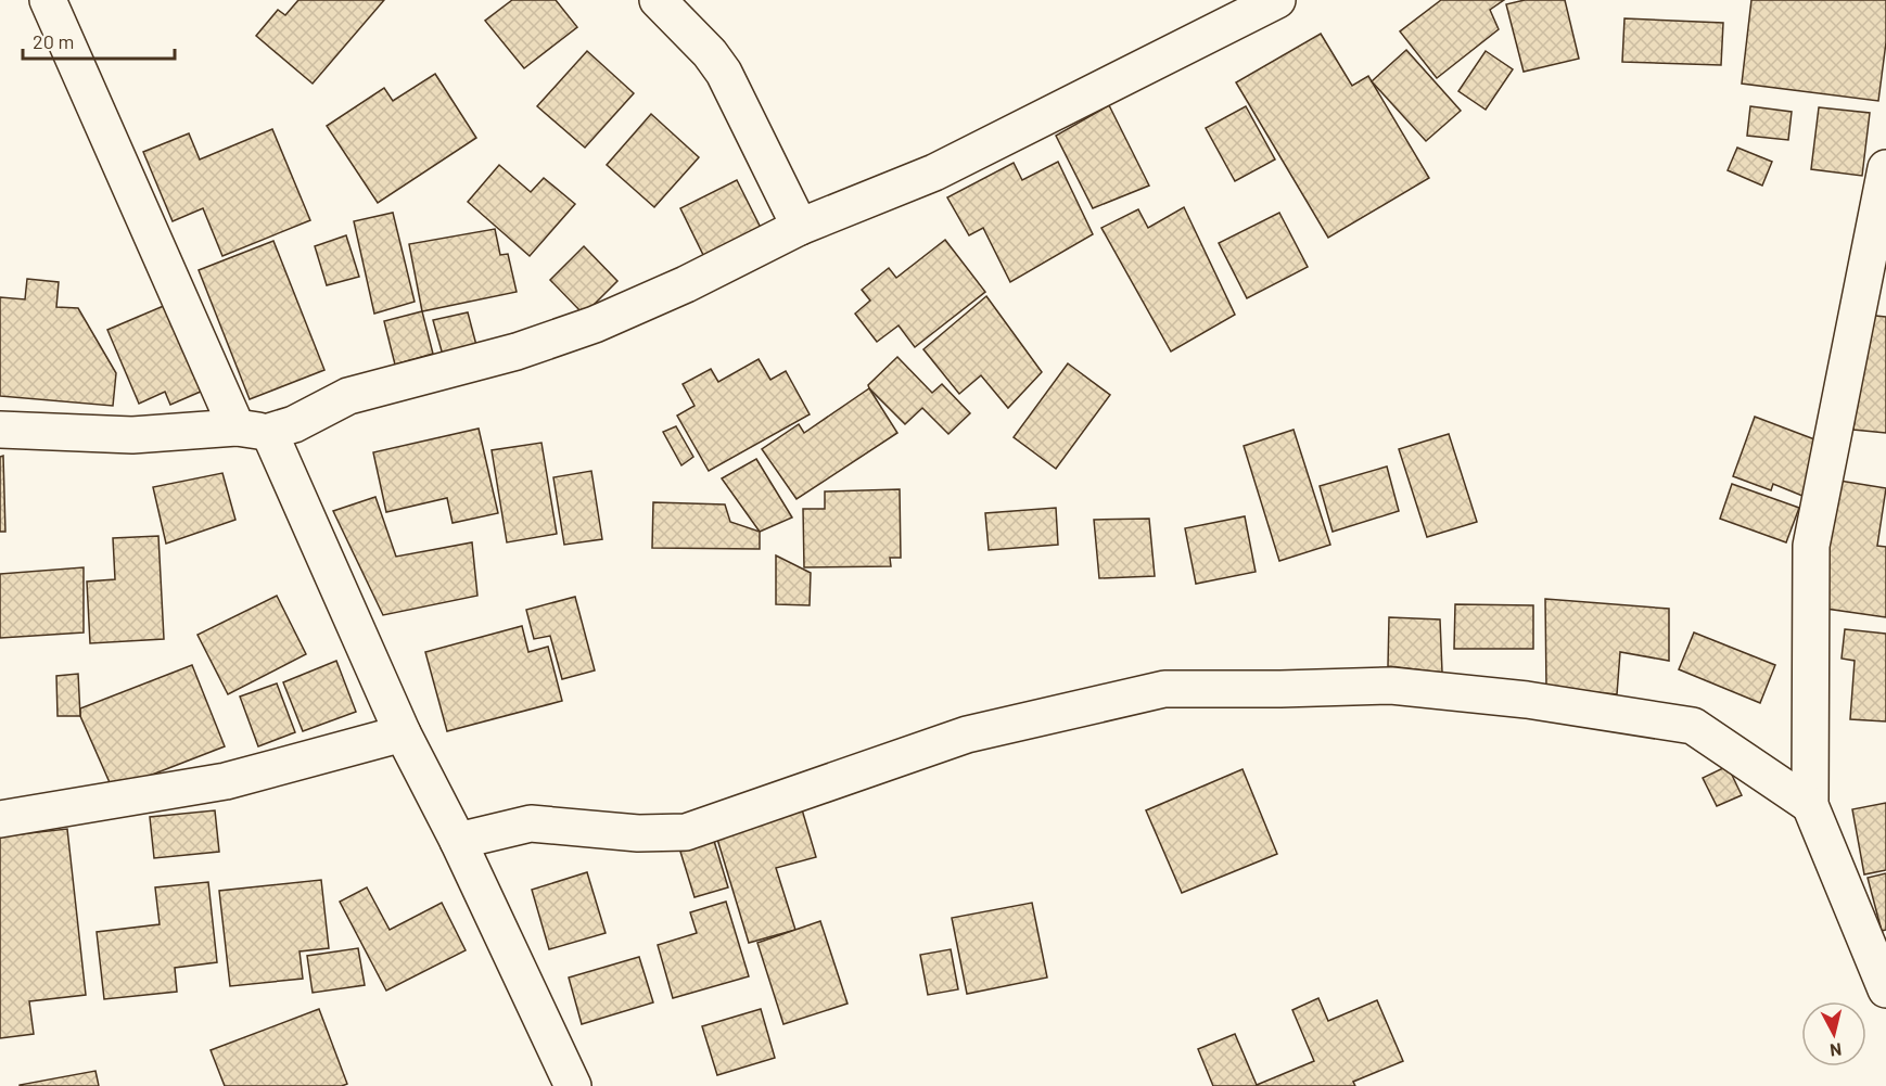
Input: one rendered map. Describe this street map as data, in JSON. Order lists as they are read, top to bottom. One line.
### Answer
{"scale_bar":"20 m","north":"bottom"}
